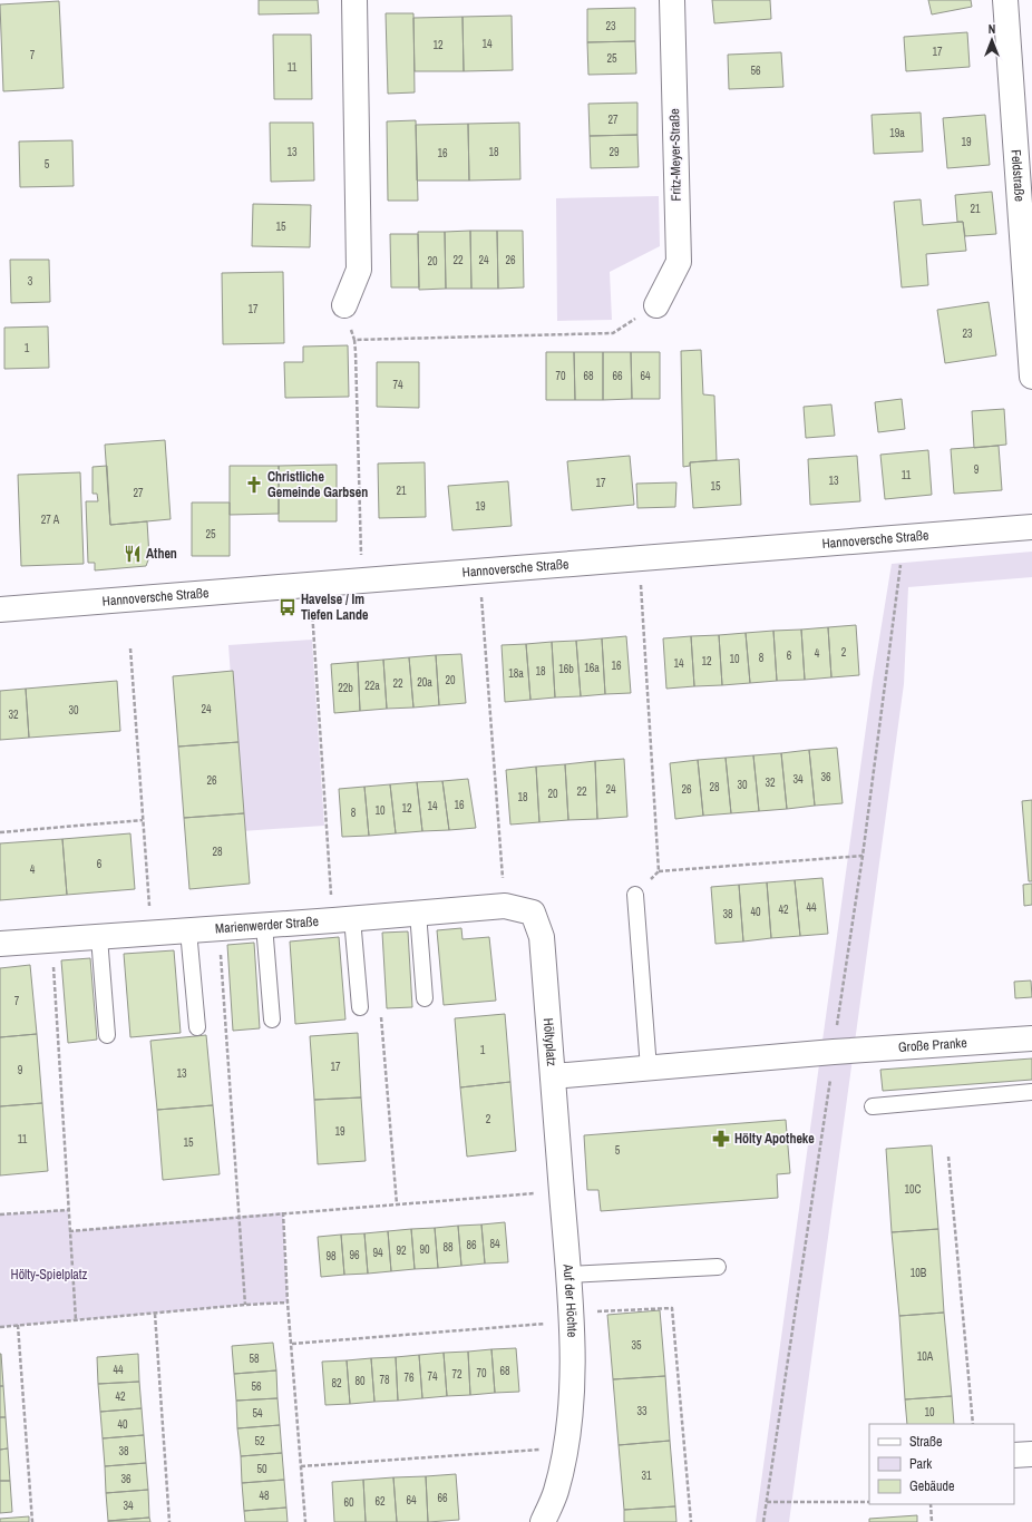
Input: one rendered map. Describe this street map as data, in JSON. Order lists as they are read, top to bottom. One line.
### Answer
{"streets":{"street":["Fritz-Meyer-Straße","Feldstraße","Hannoversche Straße","Marienwerder Straße","Höltyplatz","Große Pranke","Auf der Höchte"]},"crossings":[["Marienwerder Straße","Höltyplatz"],["Höltyplatz","Große Pranke"],["Höltyplatz","Auf der Höchte"]],"parks":["Hölty-Spielplatz"],"places":{"church":["Christliche Gemeinde Garbsen"],"restaurant":["Athen"],"bus stop":["Havelse / Im Tiefen Lande"],"pharmacy":["Hölty Apotheke"]},"house_numbers":["23","14","12","17","7","25","11","56","27","19a","19","13","18","29","16","5","21","15","22","24","26","20","3","17","23","1","70","68","66","64","74","9","11","13","17","15","21","27","19","27 A","25","2","4","6","8","10","12","14","16","16a","16b","18","18a","20","20a","22","22a","22b","24","30","32","36","34","26","32","30","28","24","26","22","20","18","16","14","12","10","8","28","6","4","44","42","40","38","7","1","17","9","13","2","19","11","15","5","10C","84","86","88","90","92","94","96","98","10B","35","10A","58","44","68","70","72","74","76","78","80","82","56","42","33","10","54","40","52","38","50","31","36","48","66","64","62","60","34"],"legend":["Straße","Park","Gebäude"],"north":"top"}
